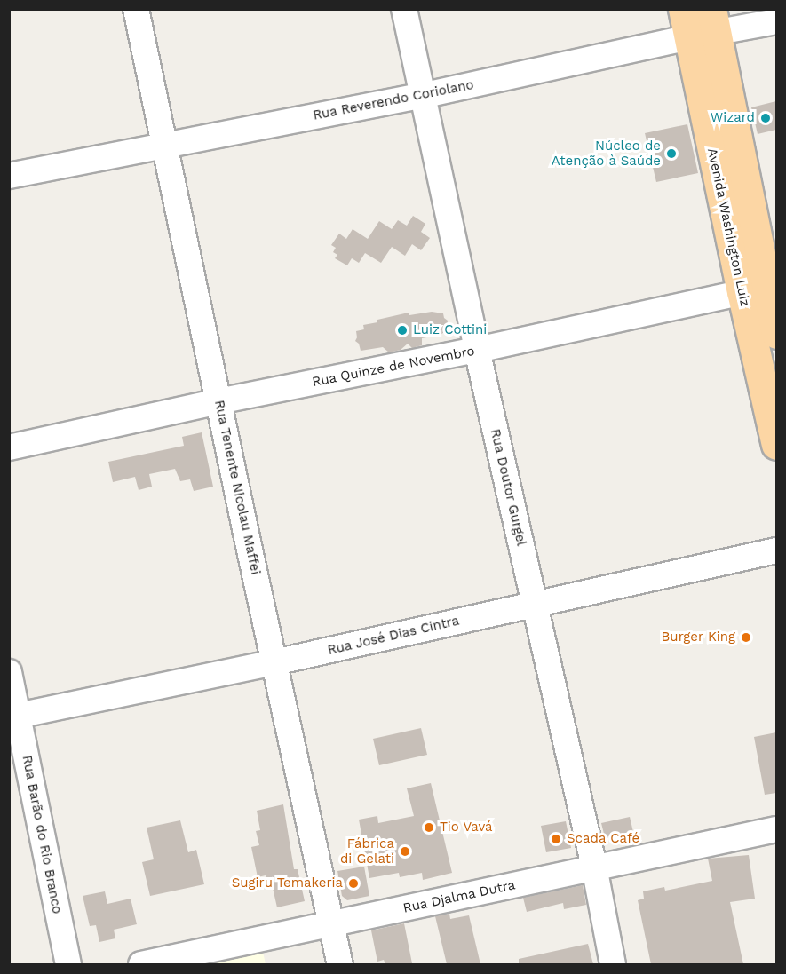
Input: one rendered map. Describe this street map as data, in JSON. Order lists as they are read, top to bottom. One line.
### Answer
{"streets":{"main road":["Avenida Washington Luiz"],"street":["Rua Reverendo Coriolano","Rua Quinze de Novembro","Rua Tenente Nicolau Maffei","Rua Doutor Gurgel","Rua José Dias Cintra","Rua Barão do Rio Branco","Rua Djalma Dutra"]},"crossings":[["Rua Reverendo Coriolano","Avenida Washington Luiz"],["Rua Reverendo Coriolano","Rua Tenente Nicolau Maffei"],["Rua Reverendo Coriolano","Rua Doutor Gurgel"],["Avenida Washington Luiz","Rua Quinze de Novembro"],["Rua Quinze de Novembro","Rua Tenente Nicolau Maffei"],["Rua Quinze de Novembro","Rua Doutor Gurgel"],["Rua Tenente Nicolau Maffei","Rua José Dias Cintra"],["Rua Tenente Nicolau Maffei","Rua Djalma Dutra"],["Rua Doutor Gurgel","Rua José Dias Cintra"],["Rua Doutor Gurgel","Rua Djalma Dutra"],["Rua José Dias Cintra","Rua Barão do Rio Branco"]],"places":["Wizard","Núcleo de Atenção à Saúde","Luiz Cottini","Burger King","Tio Vavá","Scada Café","Fábrica di Gelati","Sugiru Temakeria"]}
